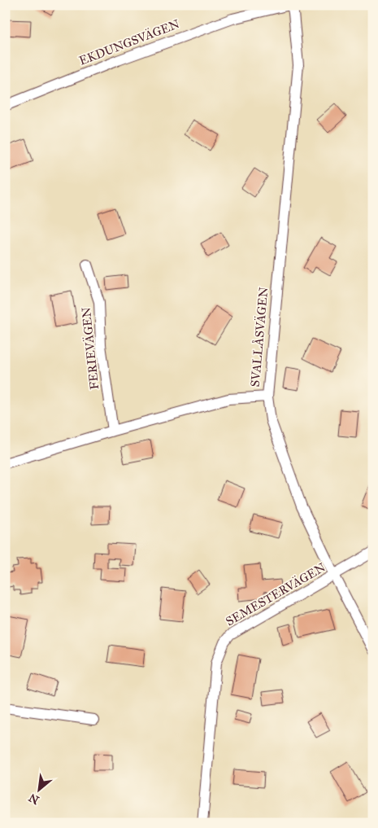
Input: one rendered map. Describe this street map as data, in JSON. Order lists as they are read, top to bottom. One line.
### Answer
{"streets":{"street":["EKDUNGSVÄGEN","SVALLÅSVÄGEN","FERIEVÄGEN","SEMESTERVÄGEN"]},"crossings":[["EKDUNGSVÄGEN","SVALLÅSVÄGEN"],["SVALLÅSVÄGEN","SEMESTERVÄGEN"]],"north":"bottom left"}
